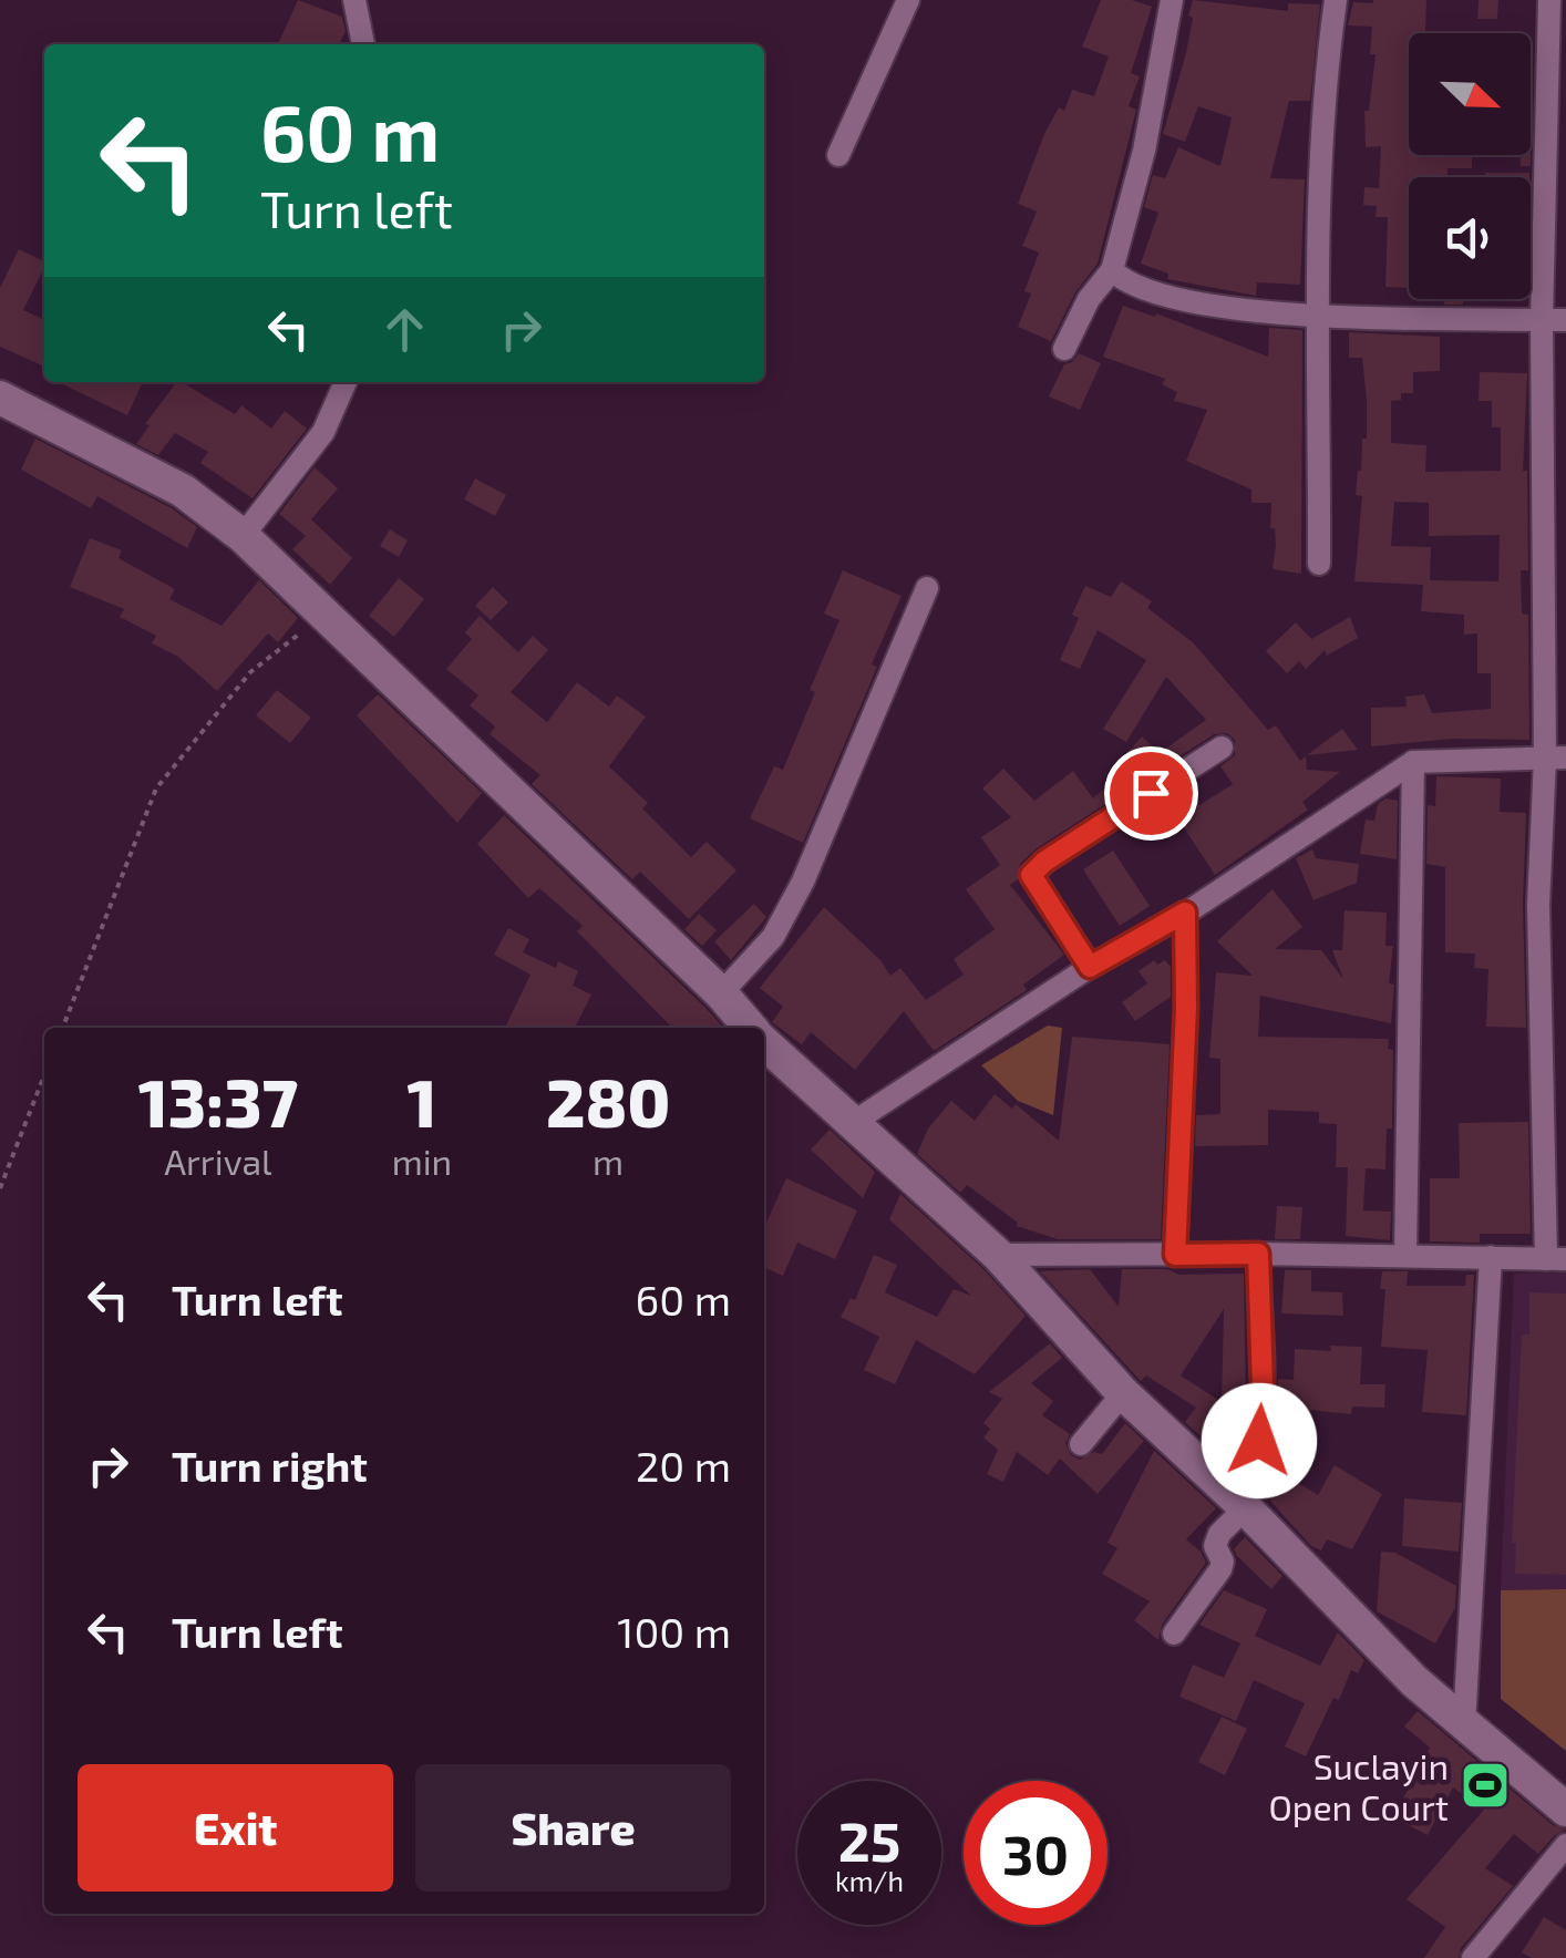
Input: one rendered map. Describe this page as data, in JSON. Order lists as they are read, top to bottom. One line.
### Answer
{"places":{"sports":["Suclayin Open Court"]},"north":"bottom right","page":{"turn":["60 m","Turn left"],"eta":["13:37","Arrival","1","min","280","m"],"list":[{"name":"Turn left","value":"60 m"},{"name":"Turn right","value":"20 m"},{"name":"Turn left","value":"100 m"}],"buttons":["Exit","Share"],"speed":"25 km/h","limit":"30"}}
